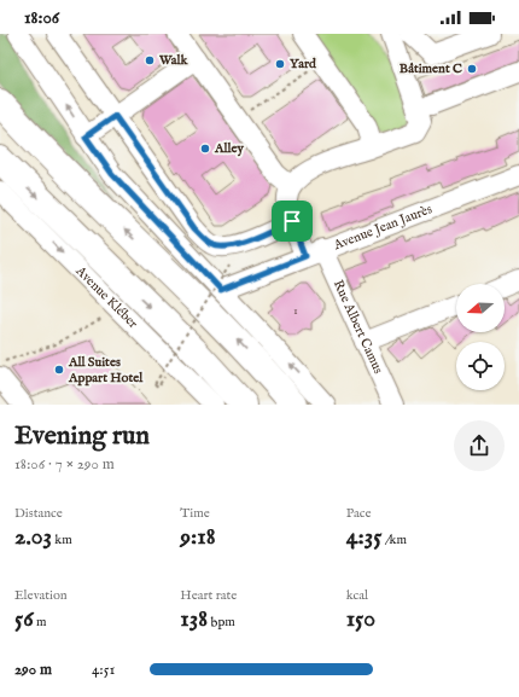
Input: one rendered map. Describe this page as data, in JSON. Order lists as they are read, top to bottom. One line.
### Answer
{"streets":{"street":["Avenue Jean Jaurès","Avenue Kléber","Rue Albert Camus"]},"crossings":[["Avenue Jean Jaurès","Rue Albert Camus"]],"places":["Walk","Yard","Bâtiment C","Alley","All Suites Appart Hotel"],"house_numbers":["1"],"north":"left","page":{"status":"18:06","heading":["Evening run","18:06 · 7 × 290 m"],"stats":[["Distance","2.03 km"],["Time","9:18"],["Pace","4:35 /km"],["Elevation","56 m"],["Heart rate","138 bpm"],["kcal","150"]],"list":[{"name":"290 m","note":"4:51"}]}}
